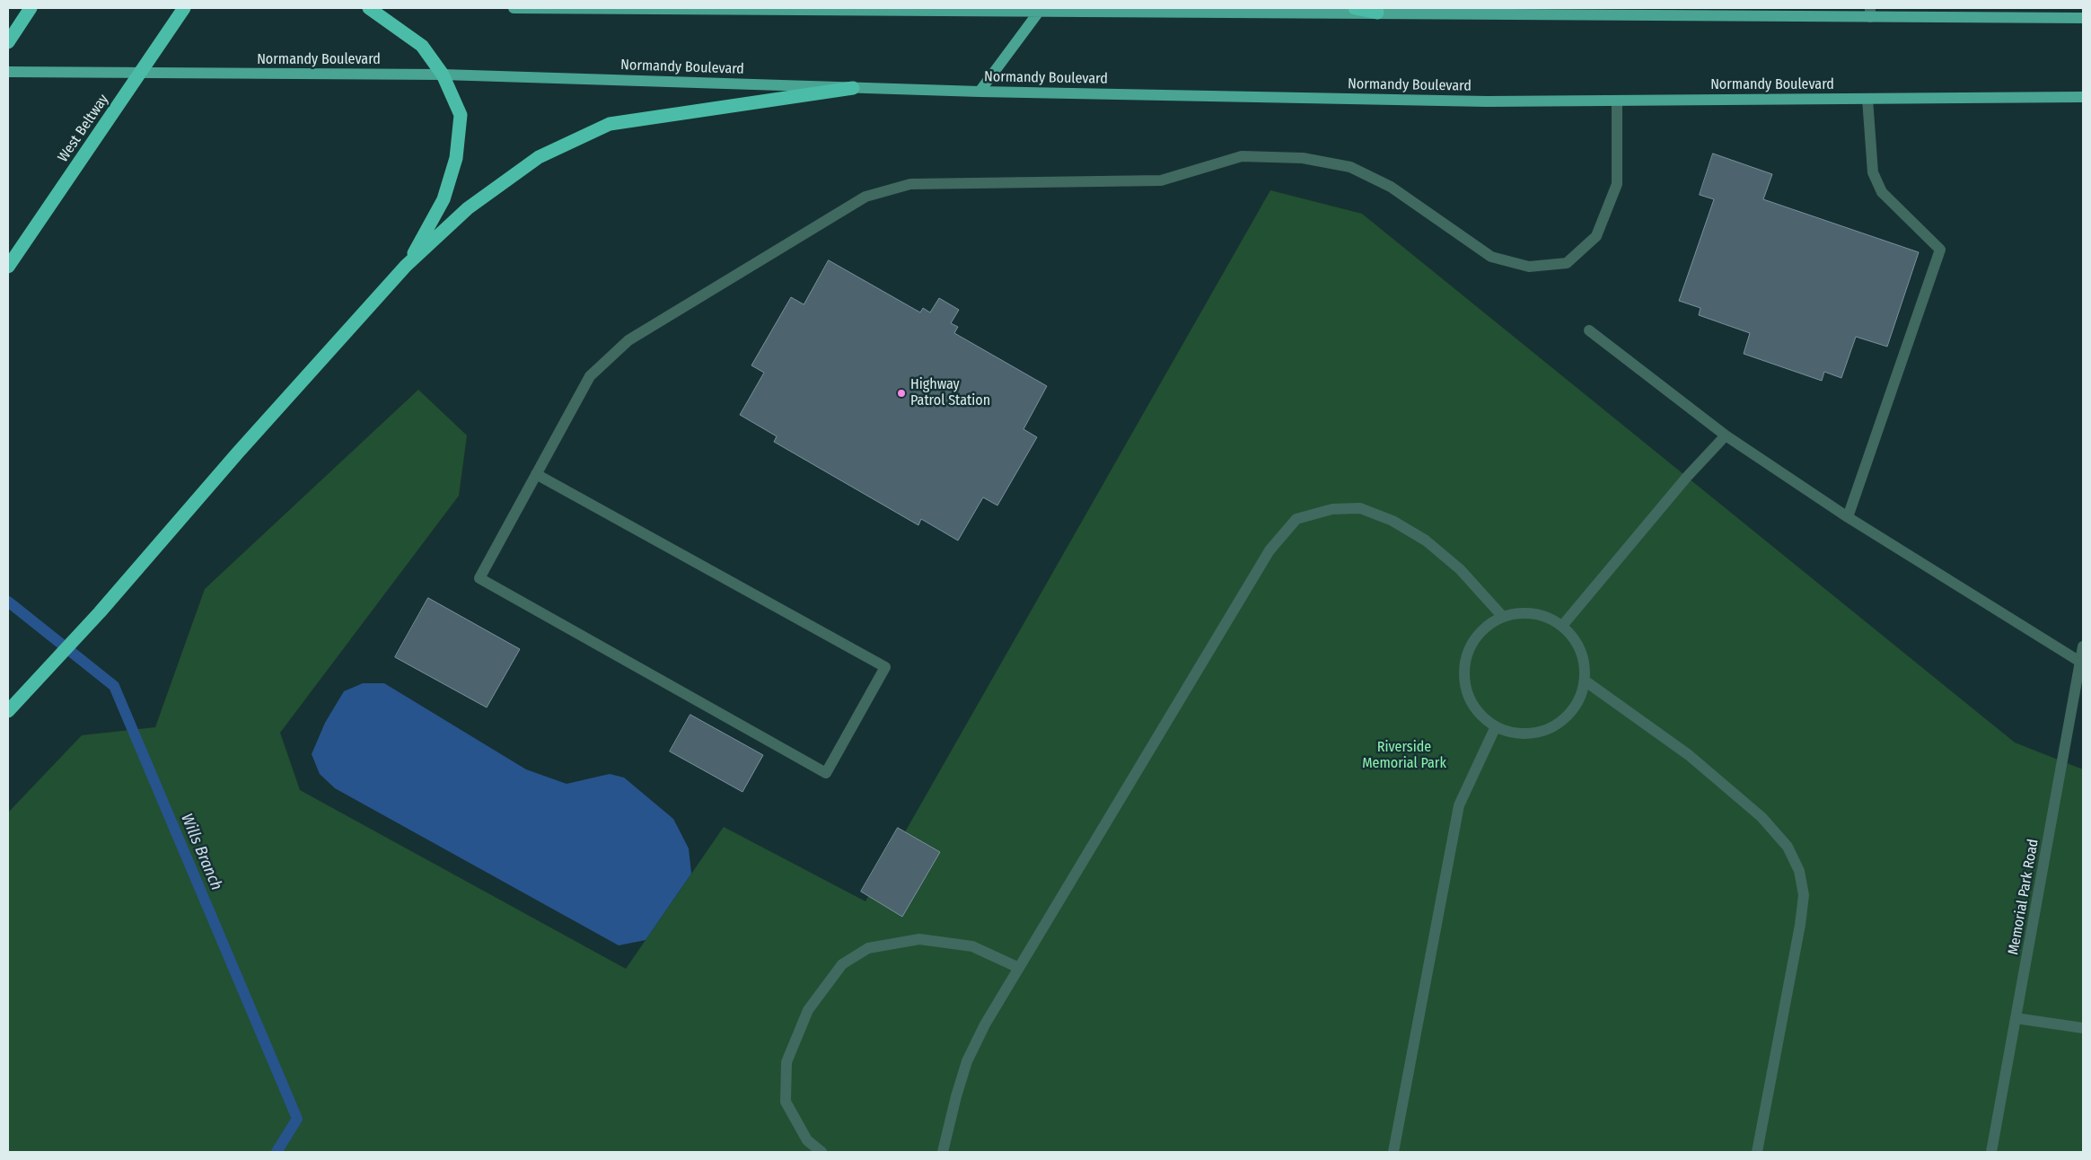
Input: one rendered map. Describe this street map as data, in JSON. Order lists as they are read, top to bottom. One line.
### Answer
{"streets":{"highway":["West Beltway"],"main road":["Normandy Boulevard"],"street":["Memorial Park Road"]},"water":["Wills Branch"],"parks":["Riverside Memorial Park"],"places":["Highway Patrol Station"]}
